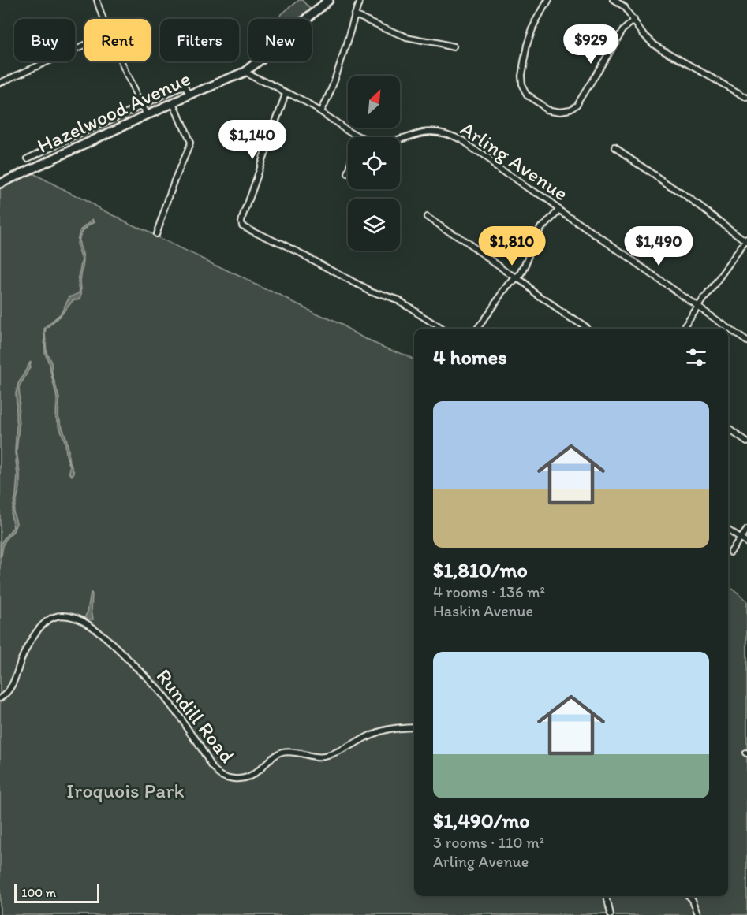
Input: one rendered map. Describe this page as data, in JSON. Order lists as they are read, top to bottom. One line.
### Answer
{"streets":{"street":["Hazelwood Avenue","Arling Avenue","Rundill Road"]},"crossings":[["Hazelwood Avenue","Arling Avenue"]],"parks":["Iroquois Park"],"scale_bar":"100 m","north":"top right","page":{"chip":["Buy","Rent","Filters","New"],"price":["$929","$1,140","$1,810","$1,490"],"heading":"4 homes","list":[{"name":"$1,810/mo","note":"4 rooms · 136 m² · Haskin Avenue"},{"name":"$1,490/mo","note":"3 rooms · 110 m² · Arling Avenue"}],"scale":"100 m"}}
